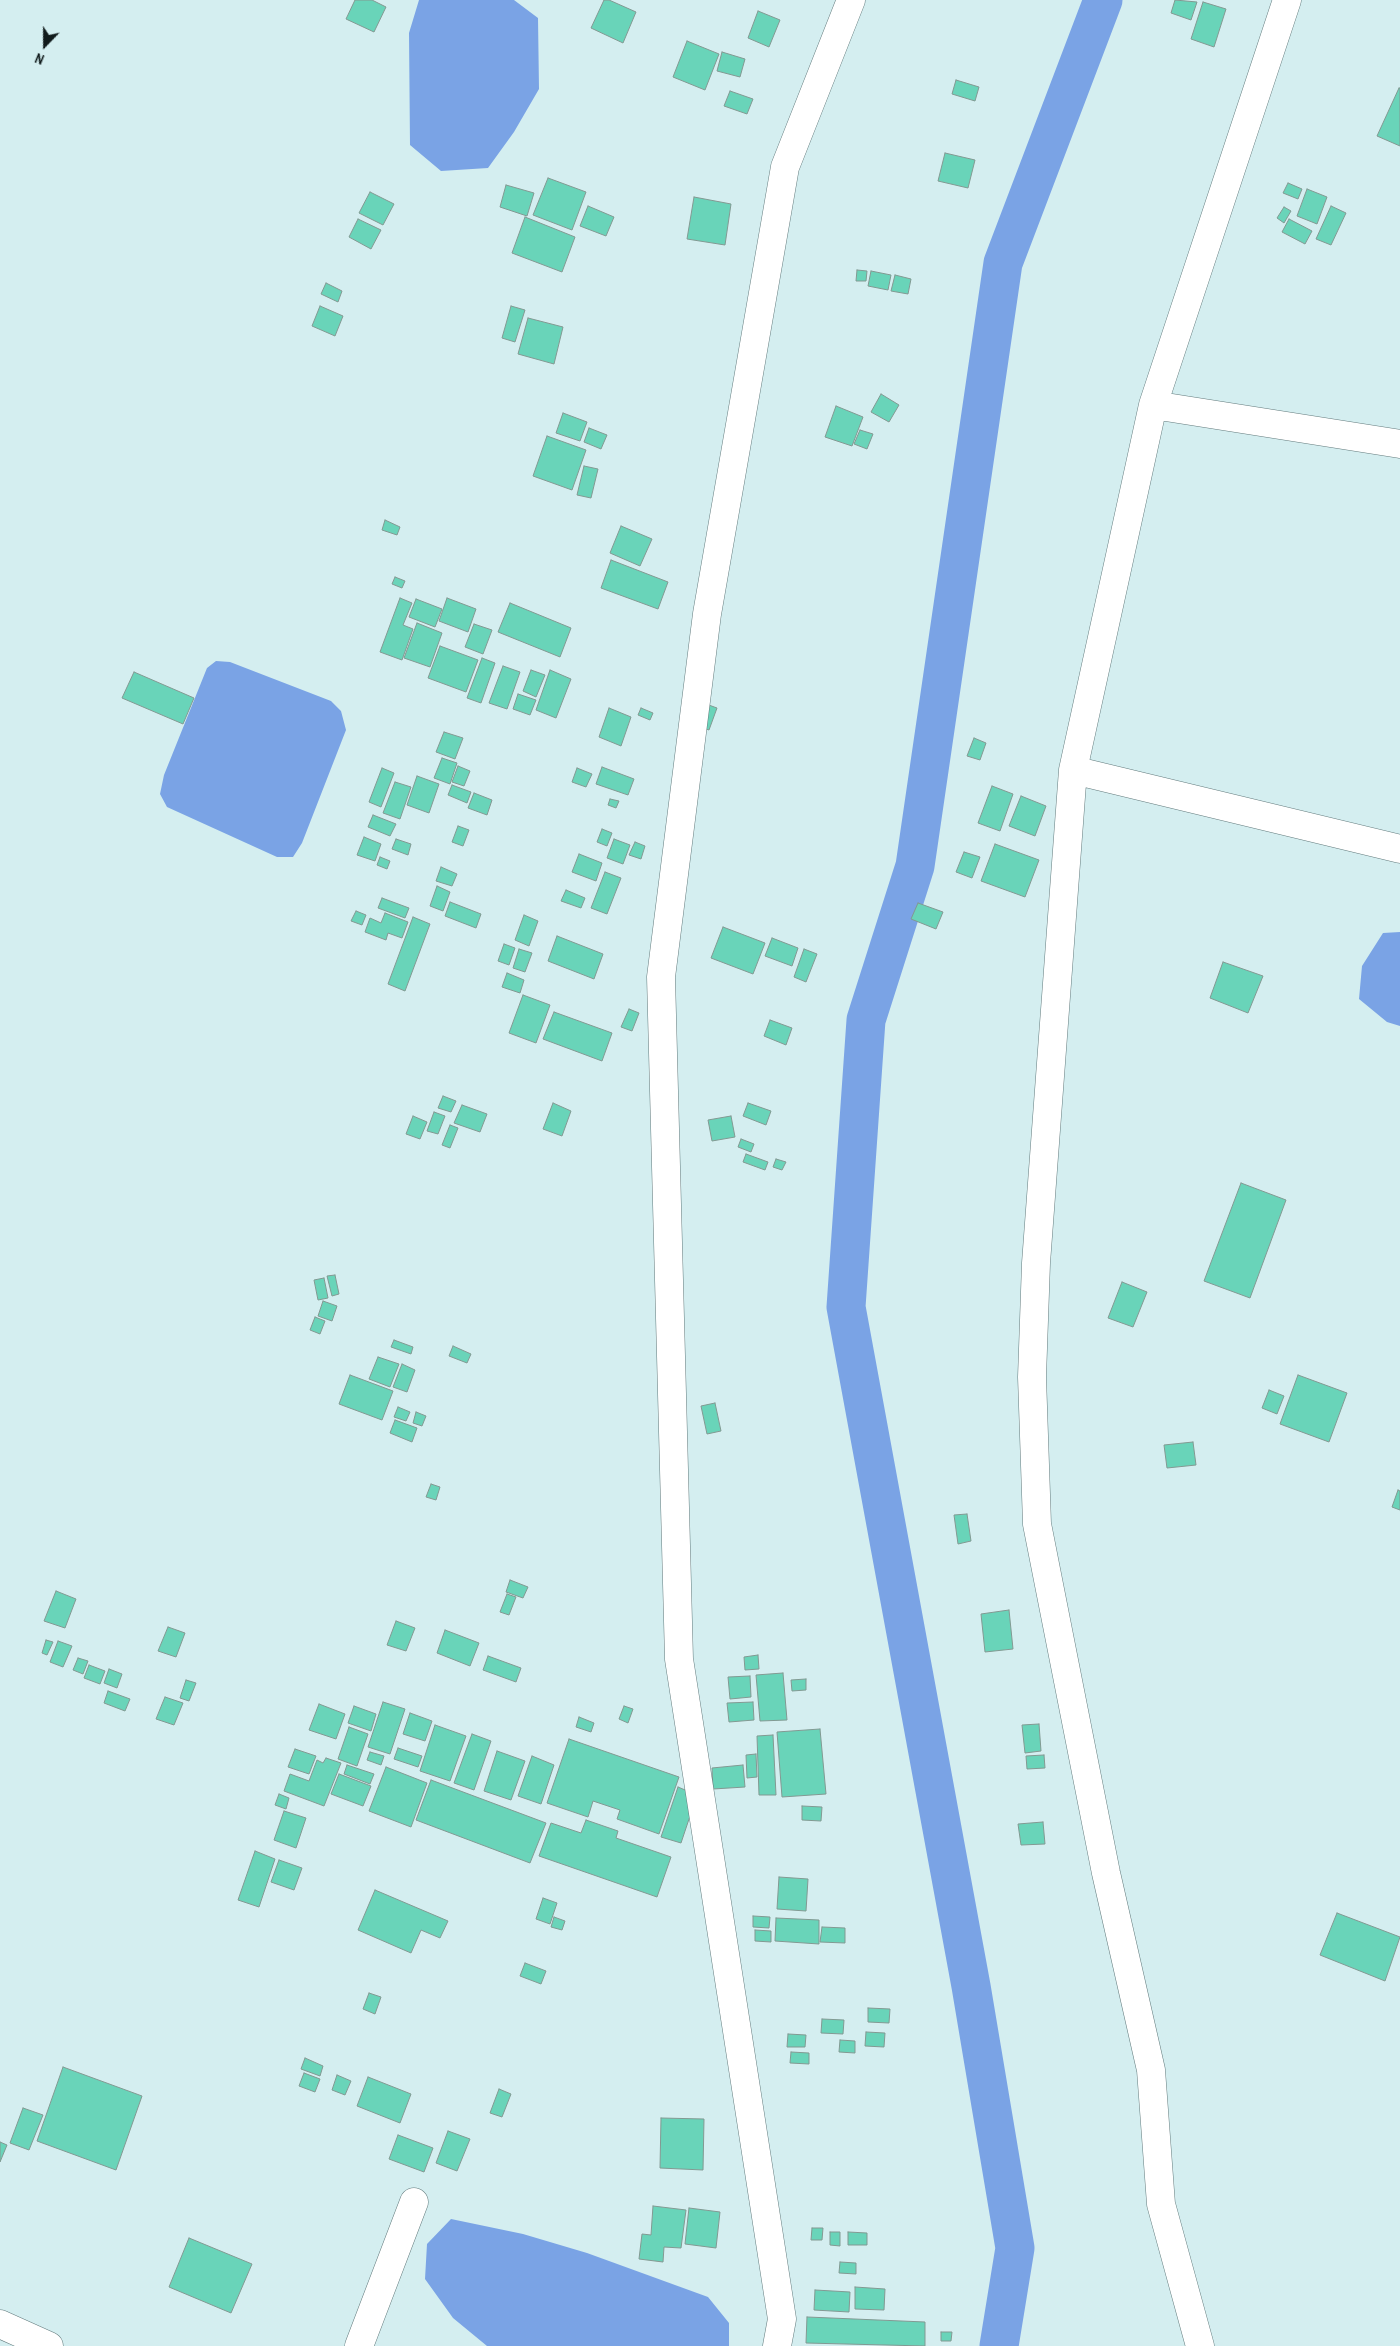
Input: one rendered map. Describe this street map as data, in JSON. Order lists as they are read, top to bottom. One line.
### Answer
{"north":"bottom"}
